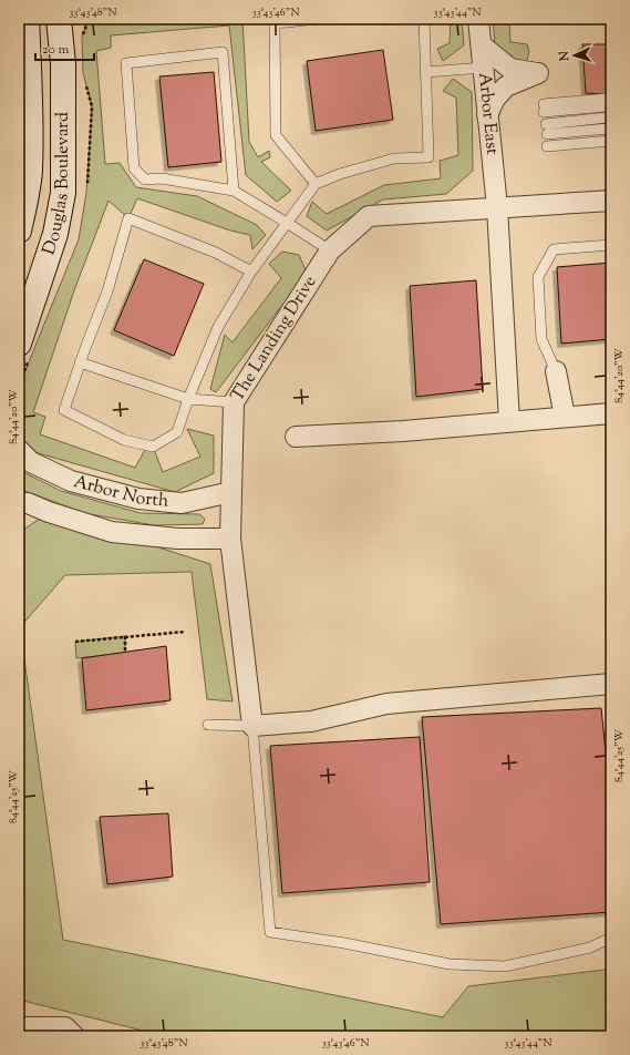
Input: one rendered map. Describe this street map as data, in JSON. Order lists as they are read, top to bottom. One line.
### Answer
{"streets":{"main road":["Douglas Boulevard"],"street":["Arbor East","The Landing Drive","Arbor North"]},"crossings":[["Arbor East","The Landing Drive"],["The Landing Drive","Arbor North"]],"scale_bar":"20 m","north":"left","coordinates":["33°43'48\"N","33°43'46\"N","33°43'44\"N","84°44'20\"W","84°44'25\"W"]}
